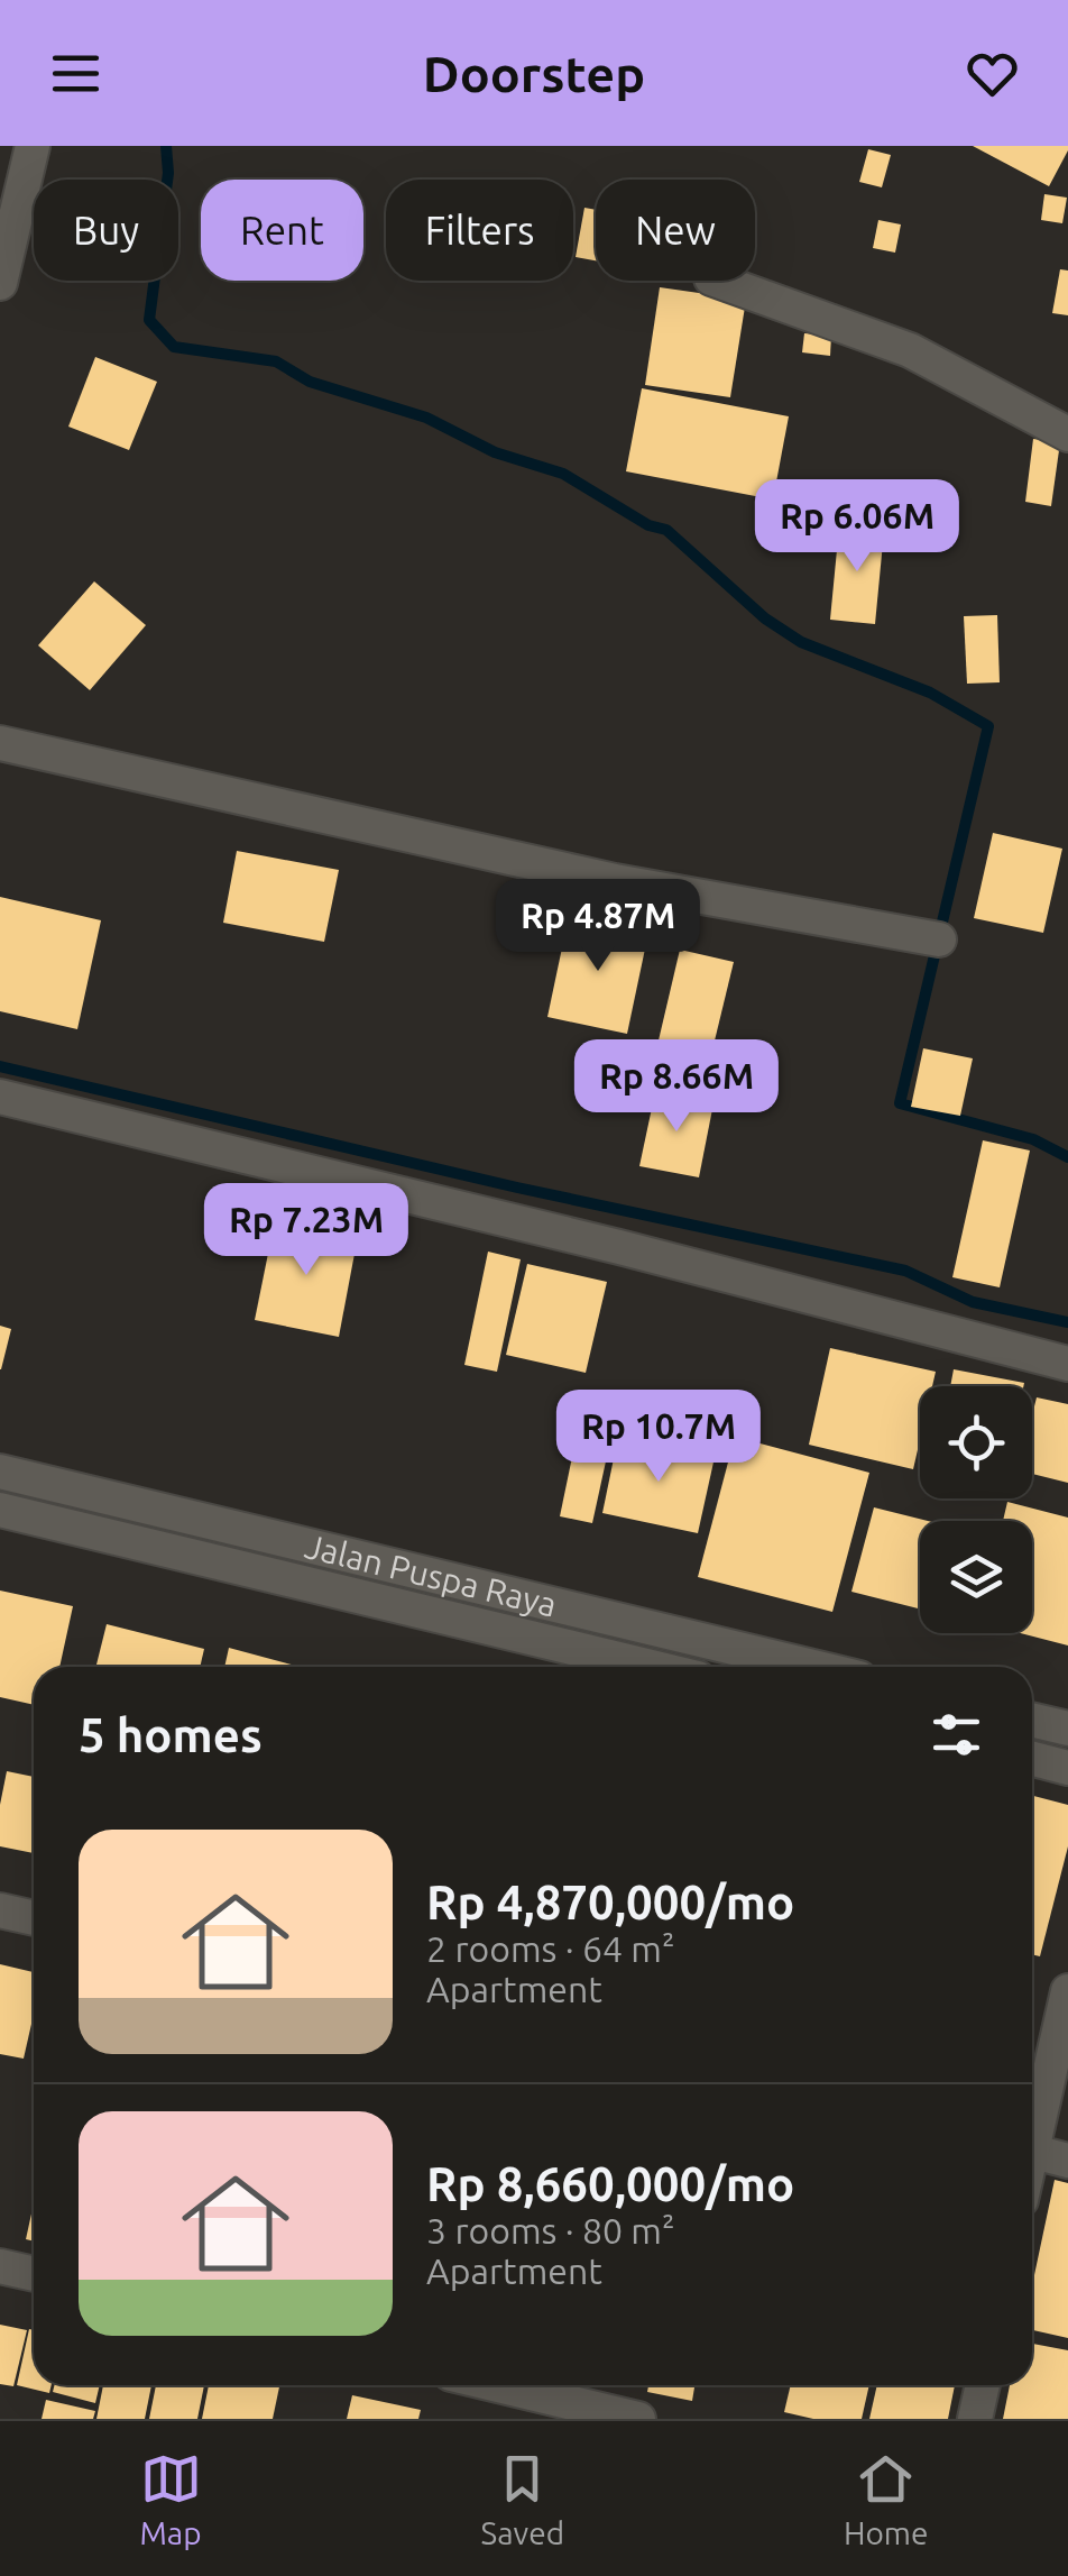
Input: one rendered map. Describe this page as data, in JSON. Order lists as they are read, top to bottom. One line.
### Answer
{"streets":{"street":["Jalan Puspa Raya"]},"page":{"header":"Doorstep","chip":["Buy","Rent","Filters","New"],"price":["Rp 6.06M","Rp 4.87M","Rp 8.66M","Rp 7.23M","Rp 10.7M"],"heading":"5 homes","list":[{"name":"Rp 4,870,000/mo","note":"2 rooms · 64 m² · Apartment"},{"name":"Rp 8,660,000/mo","note":"3 rooms · 80 m² · Apartment"}],"tabs":["Map","Saved","Home"]}}
